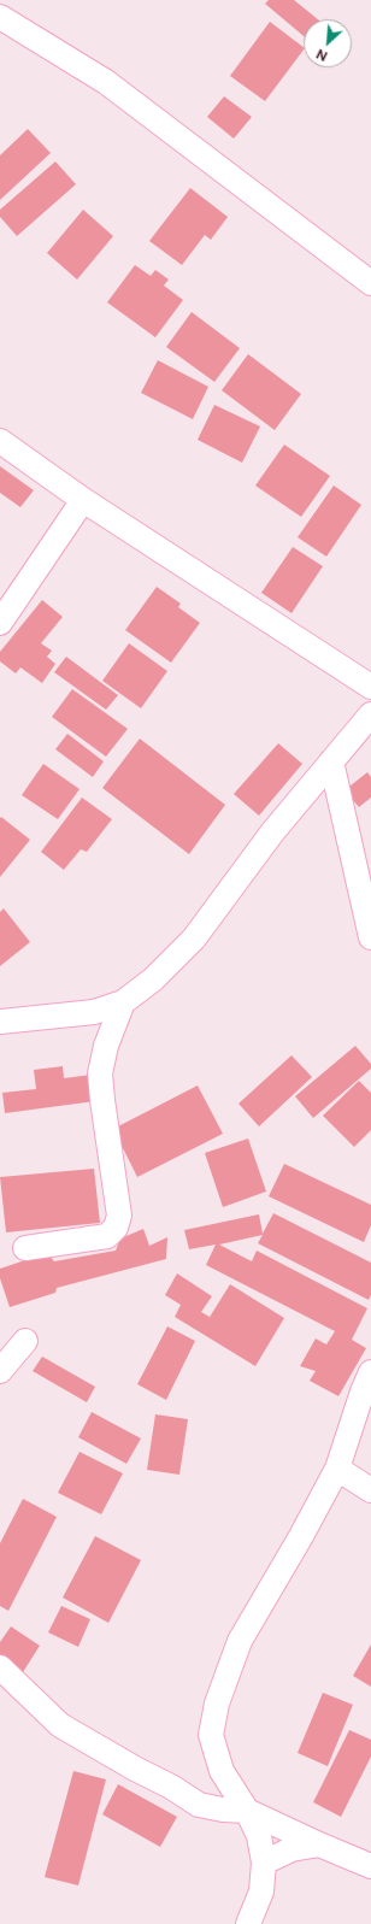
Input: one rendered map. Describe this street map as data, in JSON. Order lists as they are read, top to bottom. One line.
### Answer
{"north":"bottom left"}
